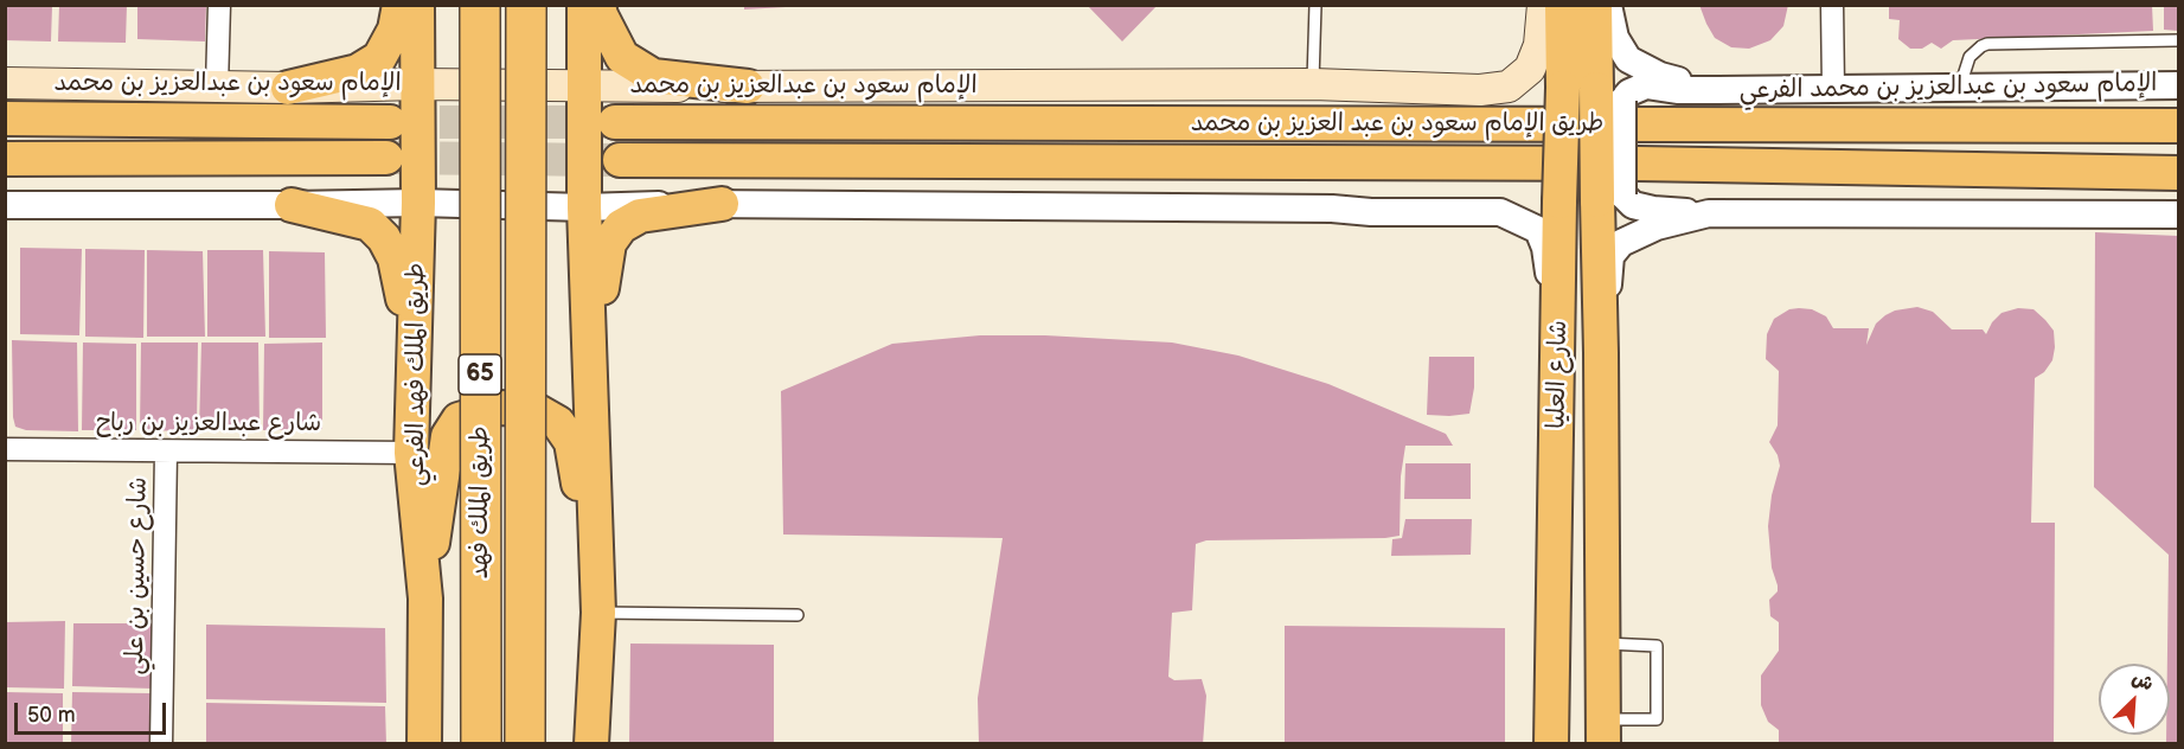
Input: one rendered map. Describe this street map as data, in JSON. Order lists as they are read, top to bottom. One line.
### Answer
{"streets":{"highway":["65","طريق الملك فهد"],"main road":["الإمام سعود بن عبدالعزيز بن محمد","طريق الإمام سعود بن عبد العزيز بن محمد","طريق الملك فهد الفرعي","شارع العليا"],"street":["الإمام سعود بن عبدالعزيز بن محمد الفرعي","شارع عبدالعزيز بن رباح","شارع حسين بن علي"]},"crossings":[["الإمام سعود بن عبدالعزيز بن محمد","طريق الملك فهد الفرعي"],["طريق الملك فهد الفرعي","شارع عبدالعزيز بن رباح"],["شارع عبدالعزيز بن رباح","شارع حسين بن علي"]],"scale_bar":"50 m","north":"top right"}
